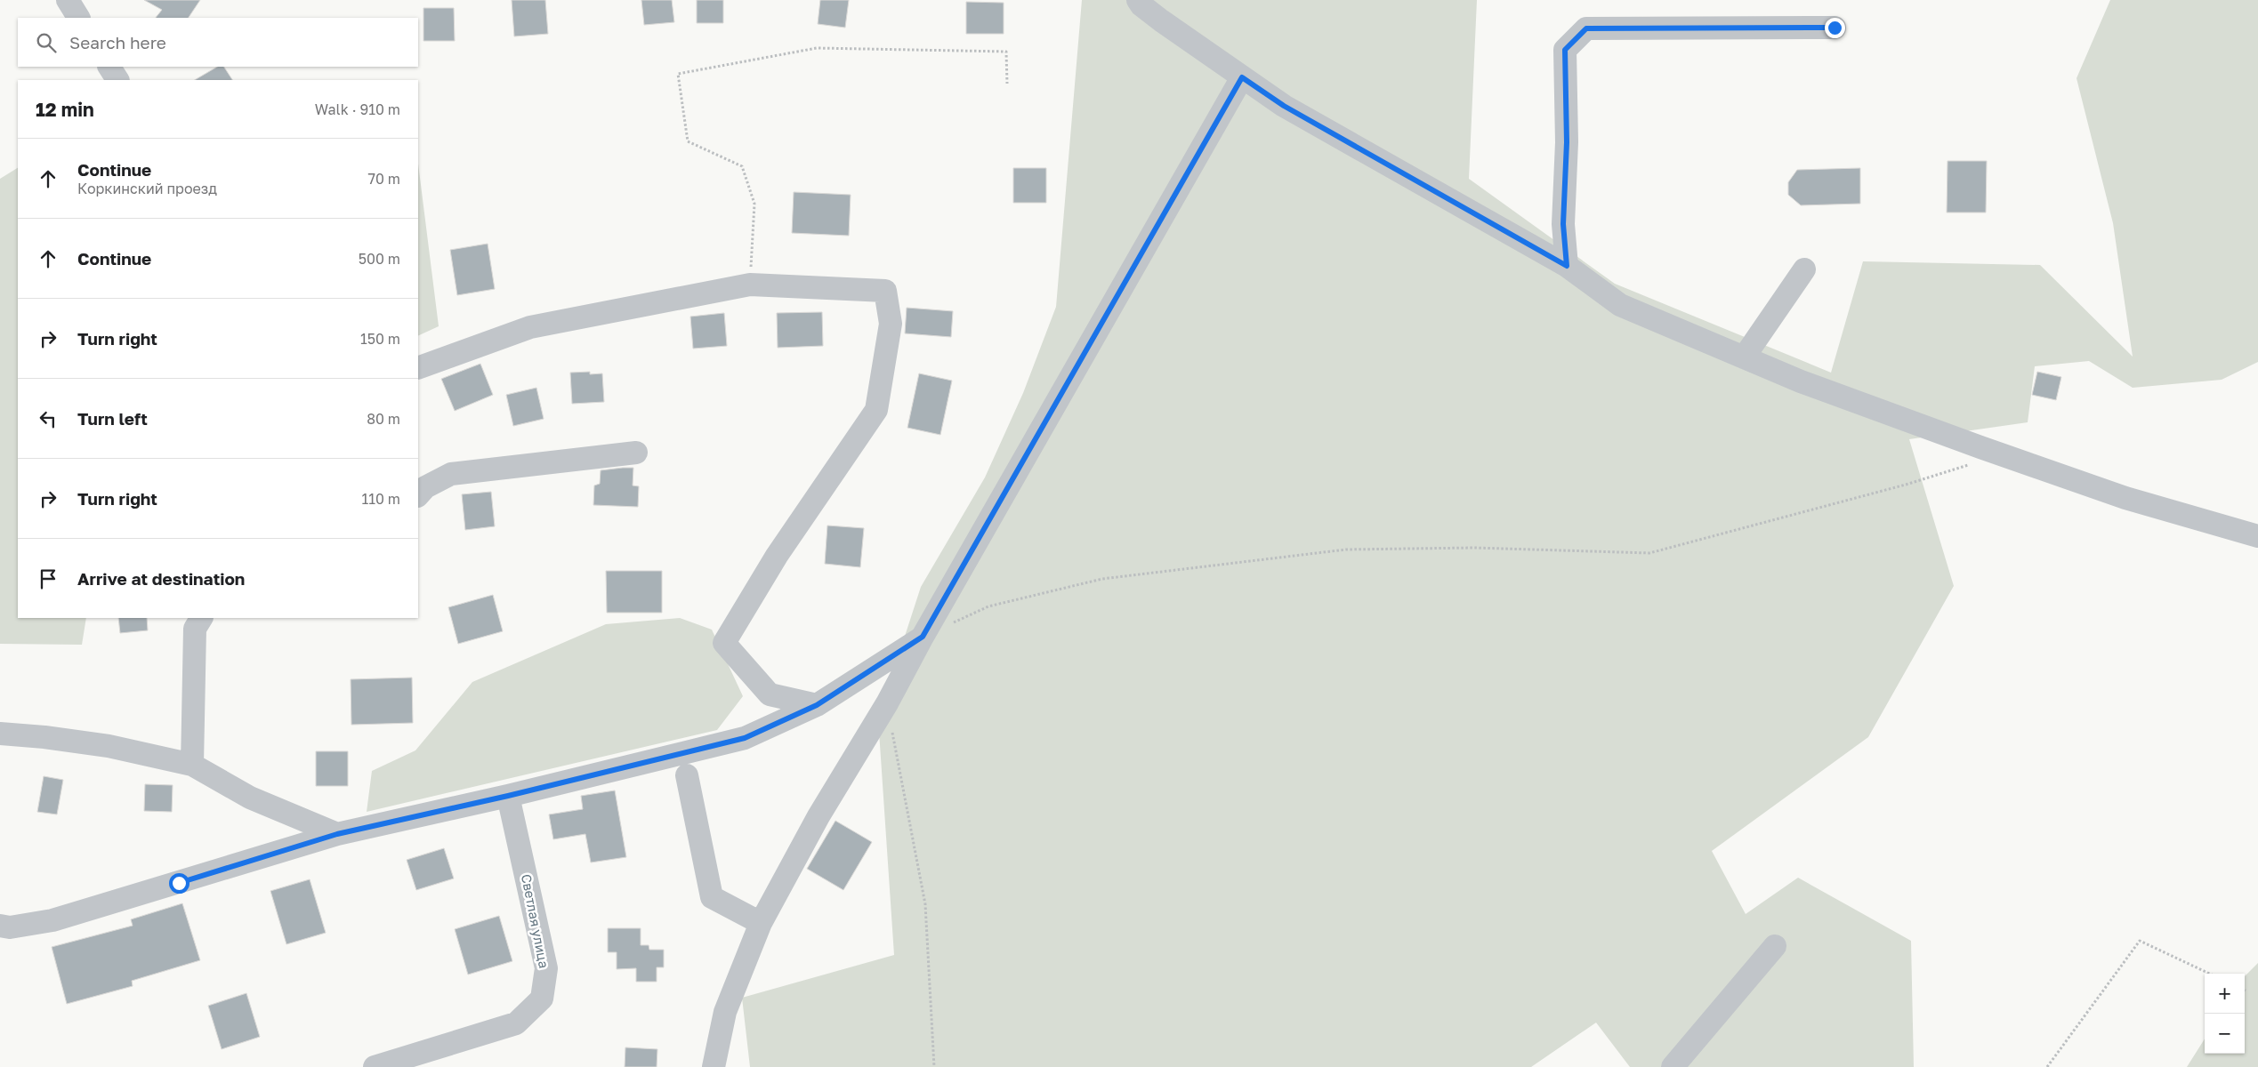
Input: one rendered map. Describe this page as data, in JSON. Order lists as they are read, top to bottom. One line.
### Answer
{"streets":{"street":["Светлая улица"]},"page":{"search":"Search here","heading":["12 min","Walk · 910 m"],"list":[["Continue","Коркинский проезд","70 m"],["Continue","500 m"],["Turn right","150 m"],["Turn left","80 m"],["Turn right","110 m"],"Arrive at destination"],"map_buttons":["+","−"]}}
